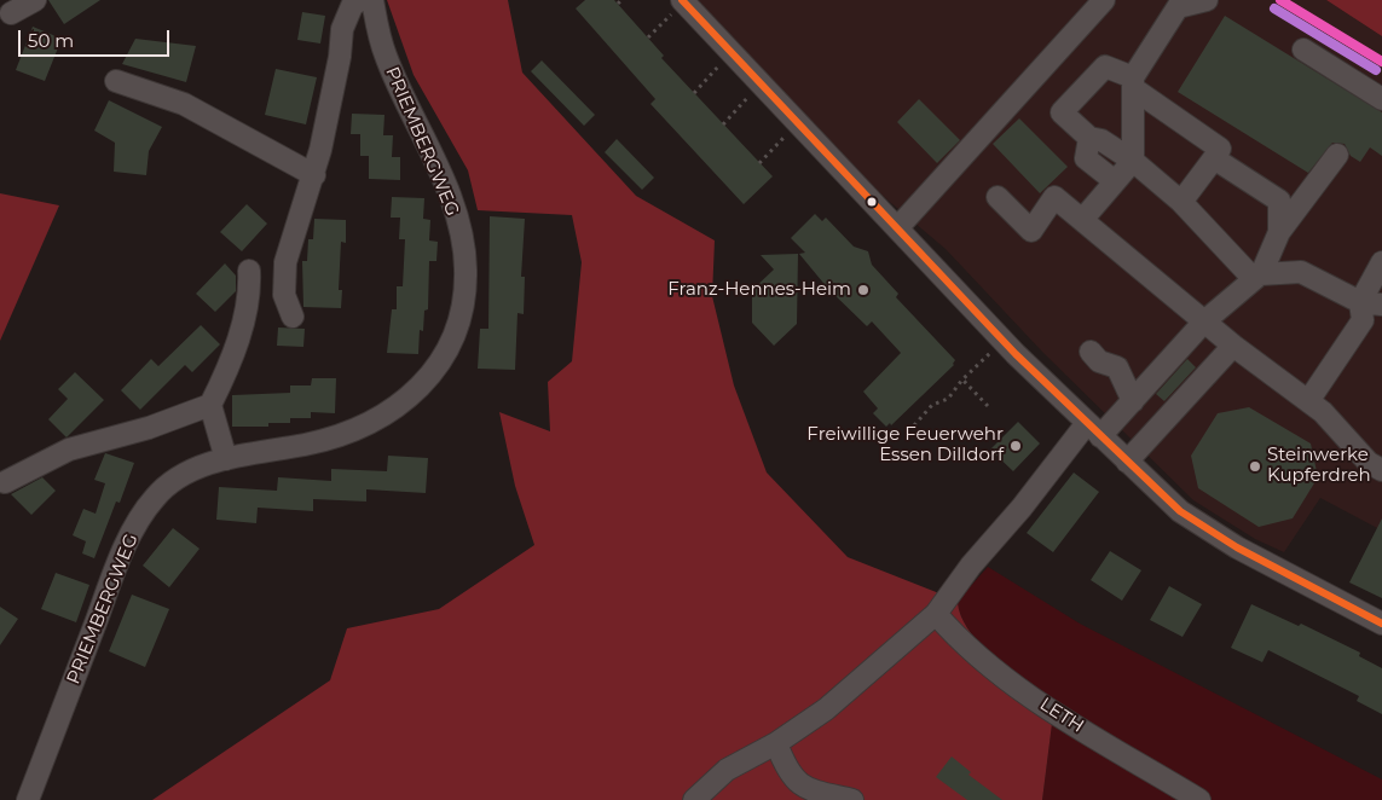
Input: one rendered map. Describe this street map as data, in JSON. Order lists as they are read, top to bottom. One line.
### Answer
{"streets":{"street":["PRIEMBERGWEG","LETH"]},"places":["Franz-Hennes-Heim","Freiwillige Feuerwehr Essen Dilldorf","Steinwerke Kupferdreh"],"scale_bar":"50 m"}
